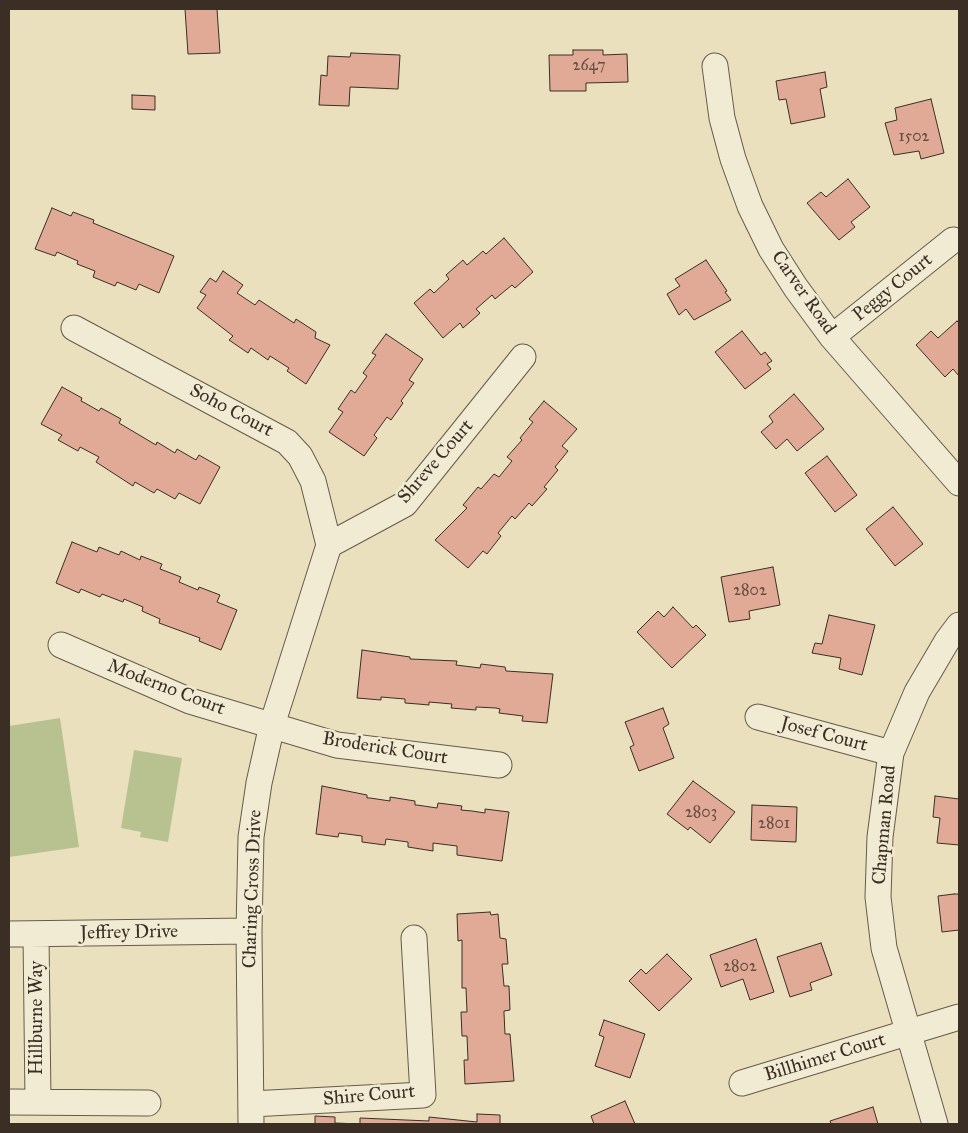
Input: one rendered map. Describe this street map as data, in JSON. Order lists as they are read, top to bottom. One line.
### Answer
{"streets":{"street":["Peggy Court","Carver Road","Soho Court","Shreve Court","Moderno Court","Josef Court","Broderick Court","Chapman Road","Charing Cross Drive","Jeffrey Drive","Hillburne Way","Billhimer Court","Shire Court"]},"crossings":[["Peggy Court","Carver Road"],["Soho Court","Shreve Court"],["Soho Court","Charing Cross Drive"],["Shreve Court","Charing Cross Drive"],["Moderno Court","Broderick Court"],["Moderno Court","Charing Cross Drive"],["Josef Court","Chapman Road"],["Broderick Court","Charing Cross Drive"],["Chapman Road","Billhimer Court"],["Charing Cross Drive","Jeffrey Drive"],["Charing Cross Drive","Shire Court"],["Jeffrey Drive","Hillburne Way"]],"house_numbers":["2647","1502","2802","2803","2801","2802"]}
